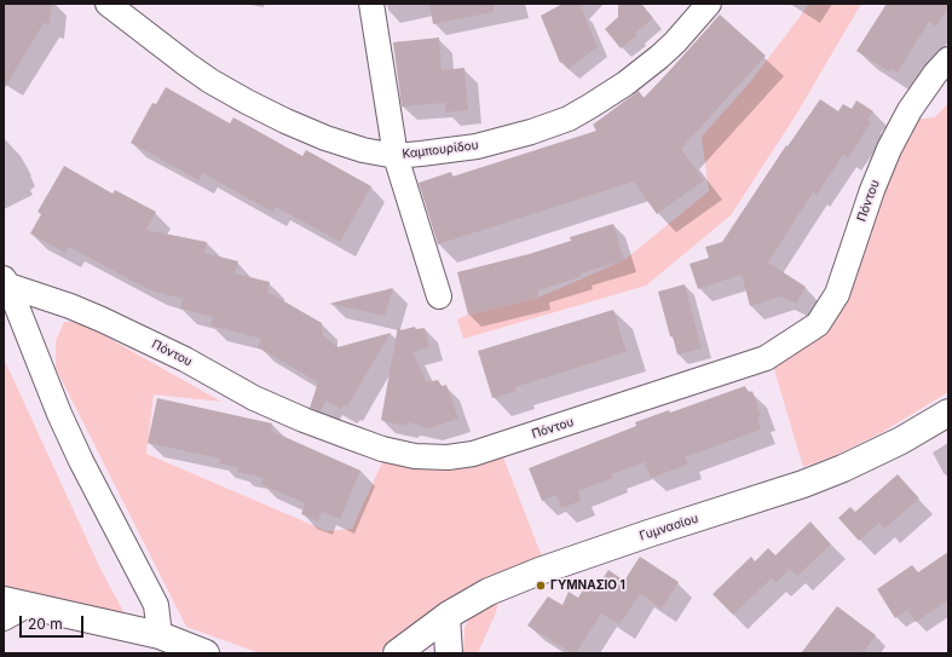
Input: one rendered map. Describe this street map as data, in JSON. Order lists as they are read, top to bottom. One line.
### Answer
{"streets":{"street":["Καμπουρίδου","Πόντου","Γυμνασίου"]},"places":["ΓΥΜΝΑΣΙΟ 1"],"scale_bar":"20 m"}
